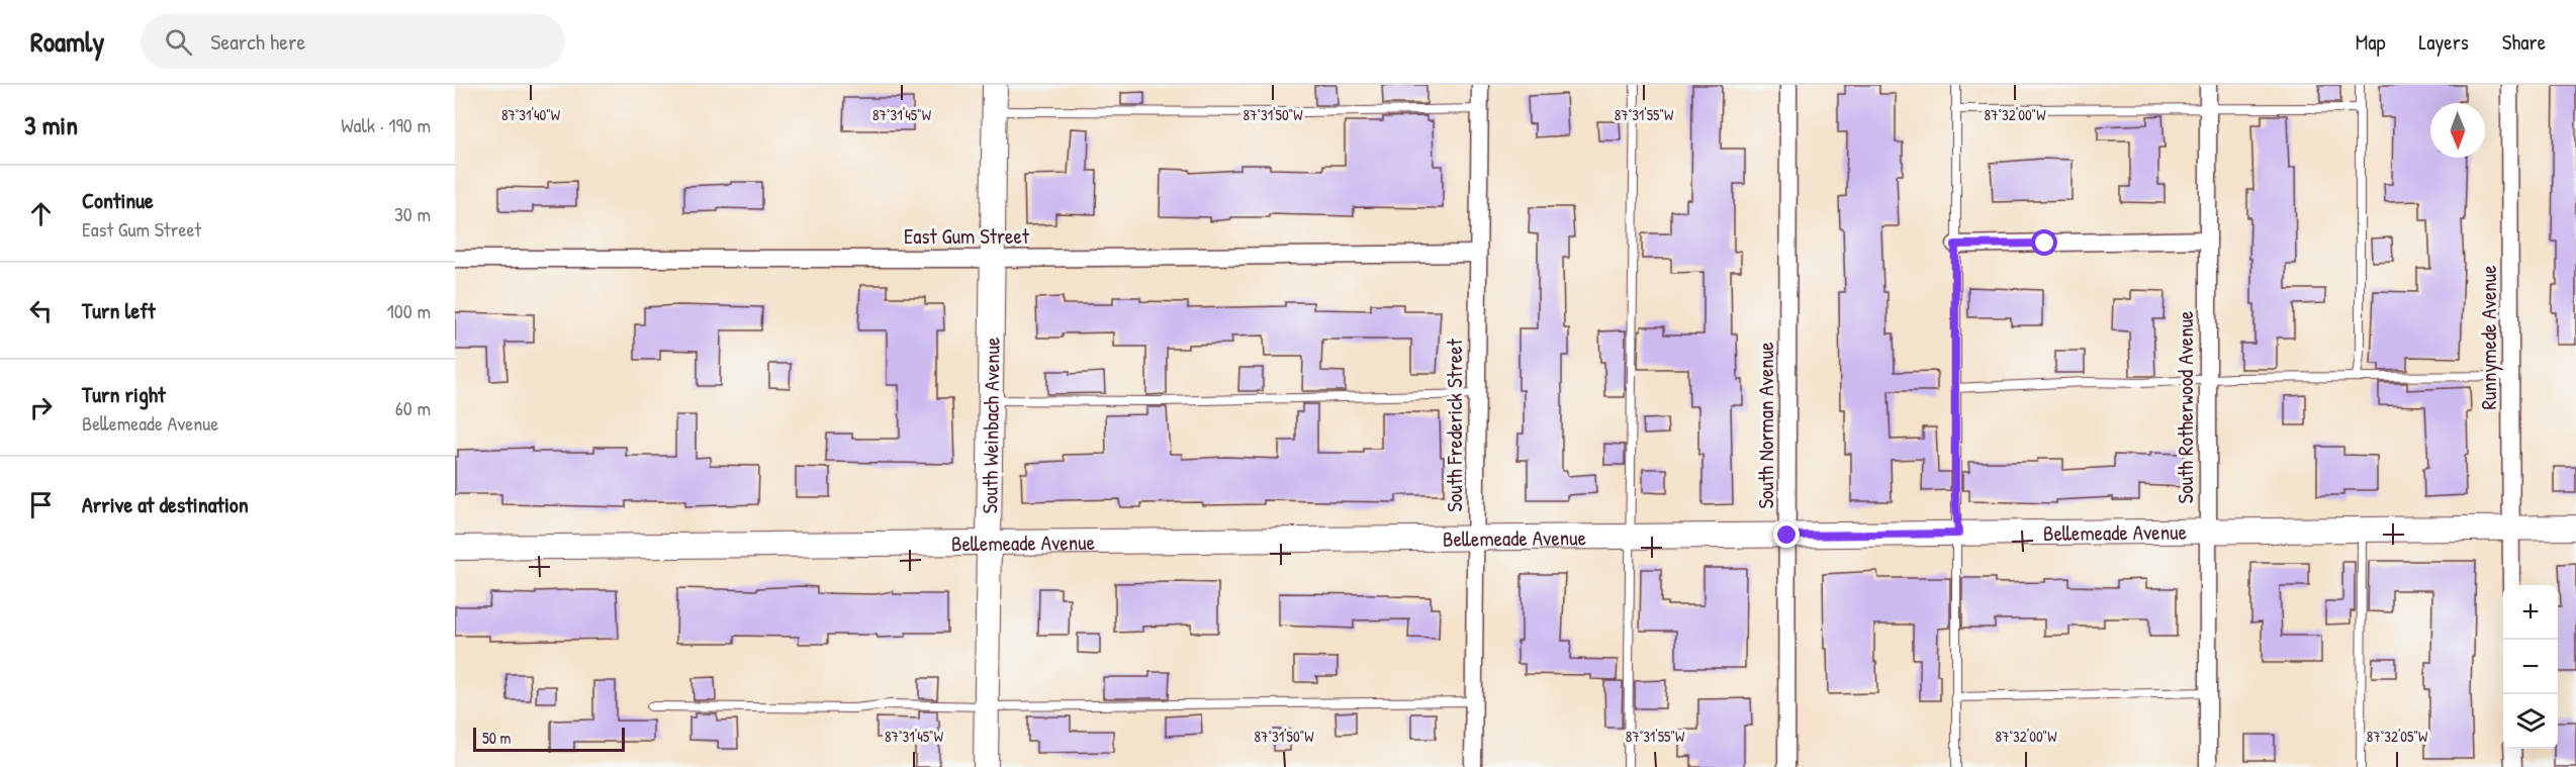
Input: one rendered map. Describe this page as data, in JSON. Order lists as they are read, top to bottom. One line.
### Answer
{"streets":{"street":["East Gum Street","Runnymede Avenue","South Rotherwood Avenue","South Frederick Street","South Norman Avenue","South Weinbach Avenue","Bellemeade Avenue"]},"crossings":[["East Gum Street","South Frederick Street"],["East Gum Street","South Weinbach Avenue"],["Runnymede Avenue","Bellemeade Avenue"],["South Rotherwood Avenue","Bellemeade Avenue"],["South Frederick Street","Bellemeade Avenue"],["South Norman Avenue","Bellemeade Avenue"],["South Weinbach Avenue","Bellemeade Avenue"]],"scale_bar":"50 m","north":"bottom","page":{"header":"Roamly","search":"Search here","nav":["Map","Layers","Share"],"heading":["3 min","Walk · 190 m"],"list":[["Continue","East Gum Street","30 m"],["Turn left","100 m"],["Turn right","Bellemeade Avenue","60 m"],"Arrive at destination"],"map_buttons":["+","−"],"scale":"50 m"},"coordinates":["87°31'40\"W","87°31'45\"W","87°31'50\"W","87°31'55\"W","87°32'00\"W","87°32'05\"W"]}
